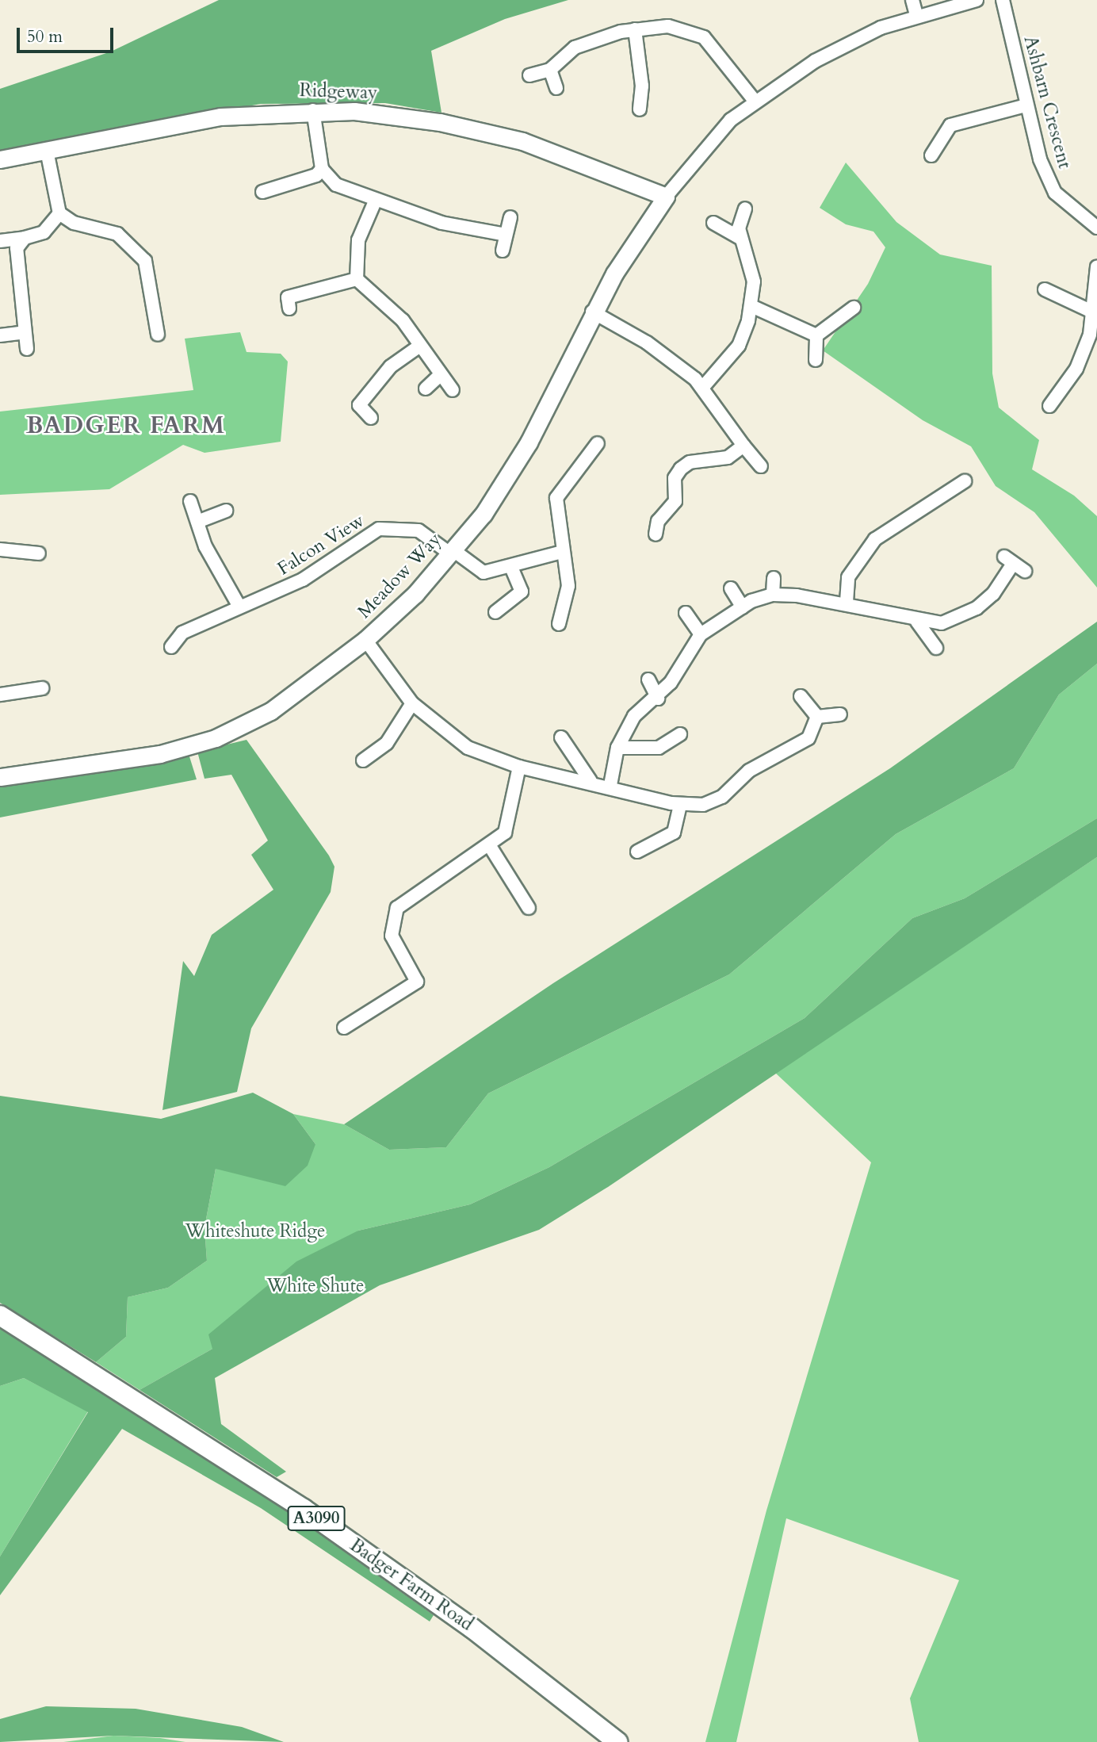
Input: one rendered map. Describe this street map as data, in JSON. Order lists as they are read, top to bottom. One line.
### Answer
{"streets":{"main road":["A3090","Badger Farm Road"],"street":["Ridgeway","Ashbarn Crescent","Falcon View","Meadow Way"]},"crossings":[["Ridgeway","Meadow Way"],["Falcon View","Meadow Way"]],"districts":["BADGER FARM"],"parks":["Whiteshute Ridge","White Shute"],"scale_bar":"50 m"}
